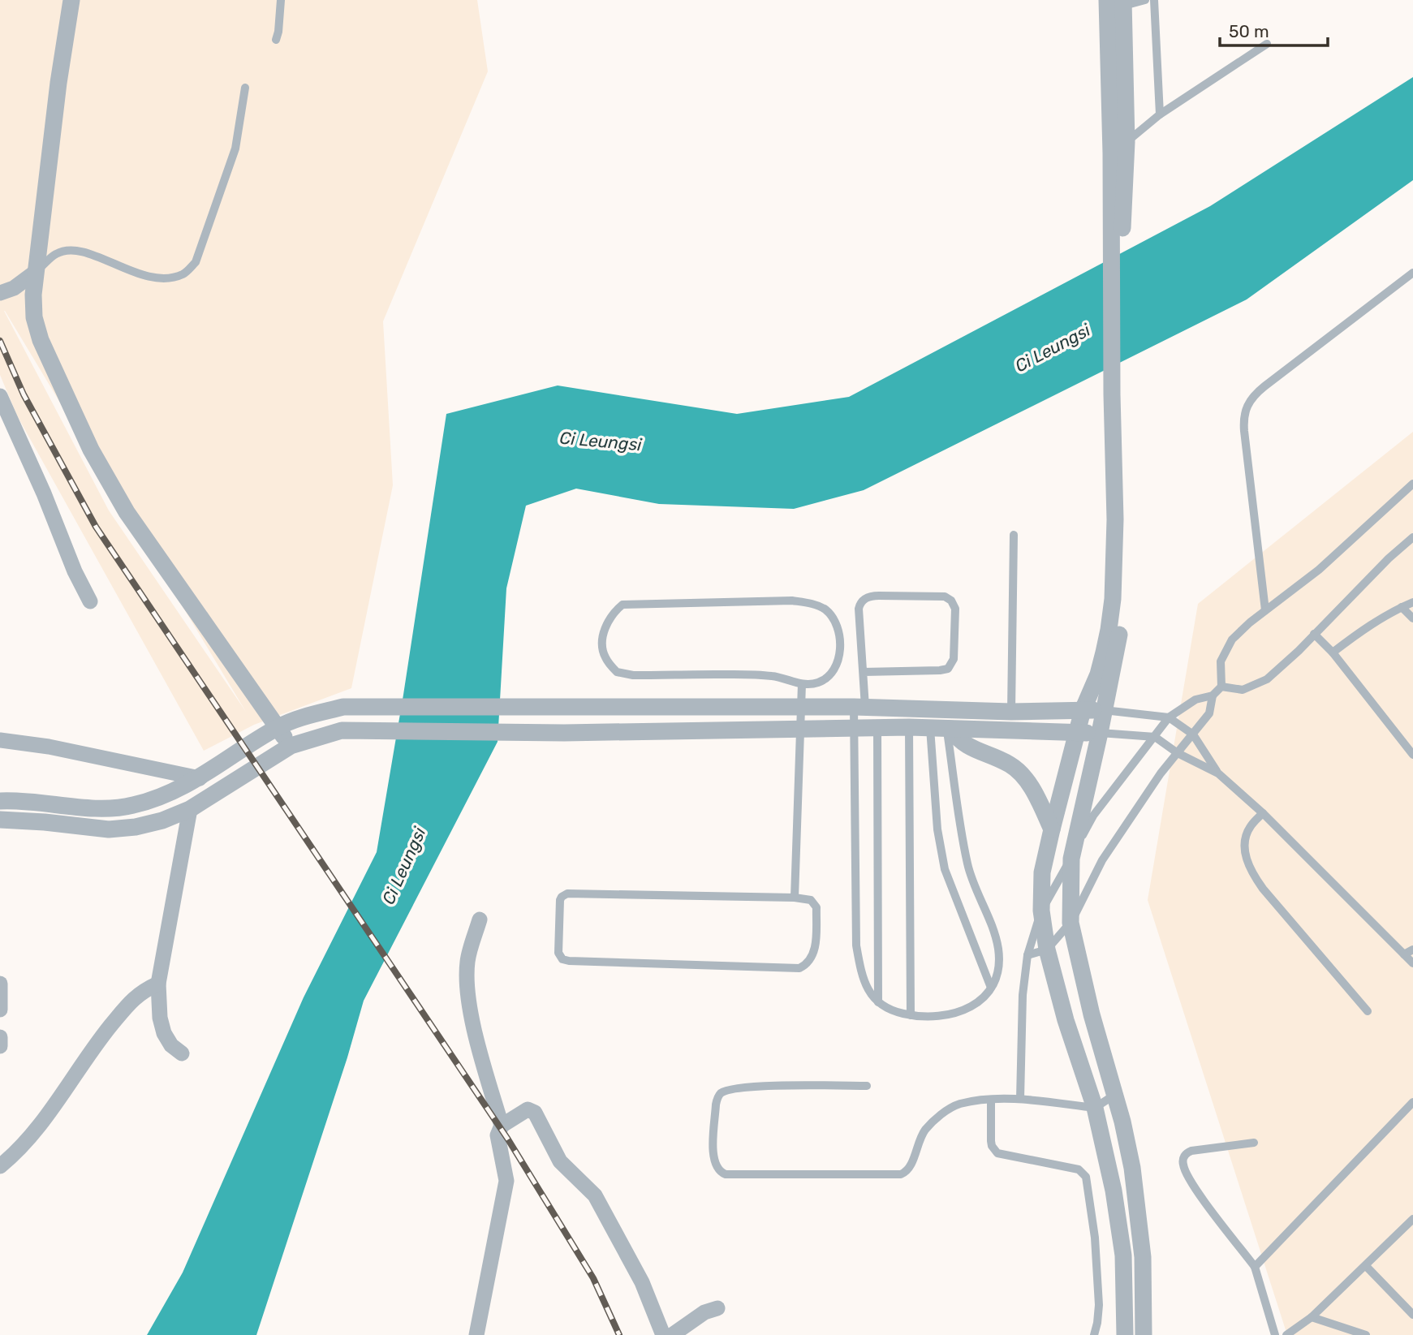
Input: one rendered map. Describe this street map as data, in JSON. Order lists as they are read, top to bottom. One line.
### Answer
{"water":["Ci Leungsi"],"scale_bar":"50 m"}
